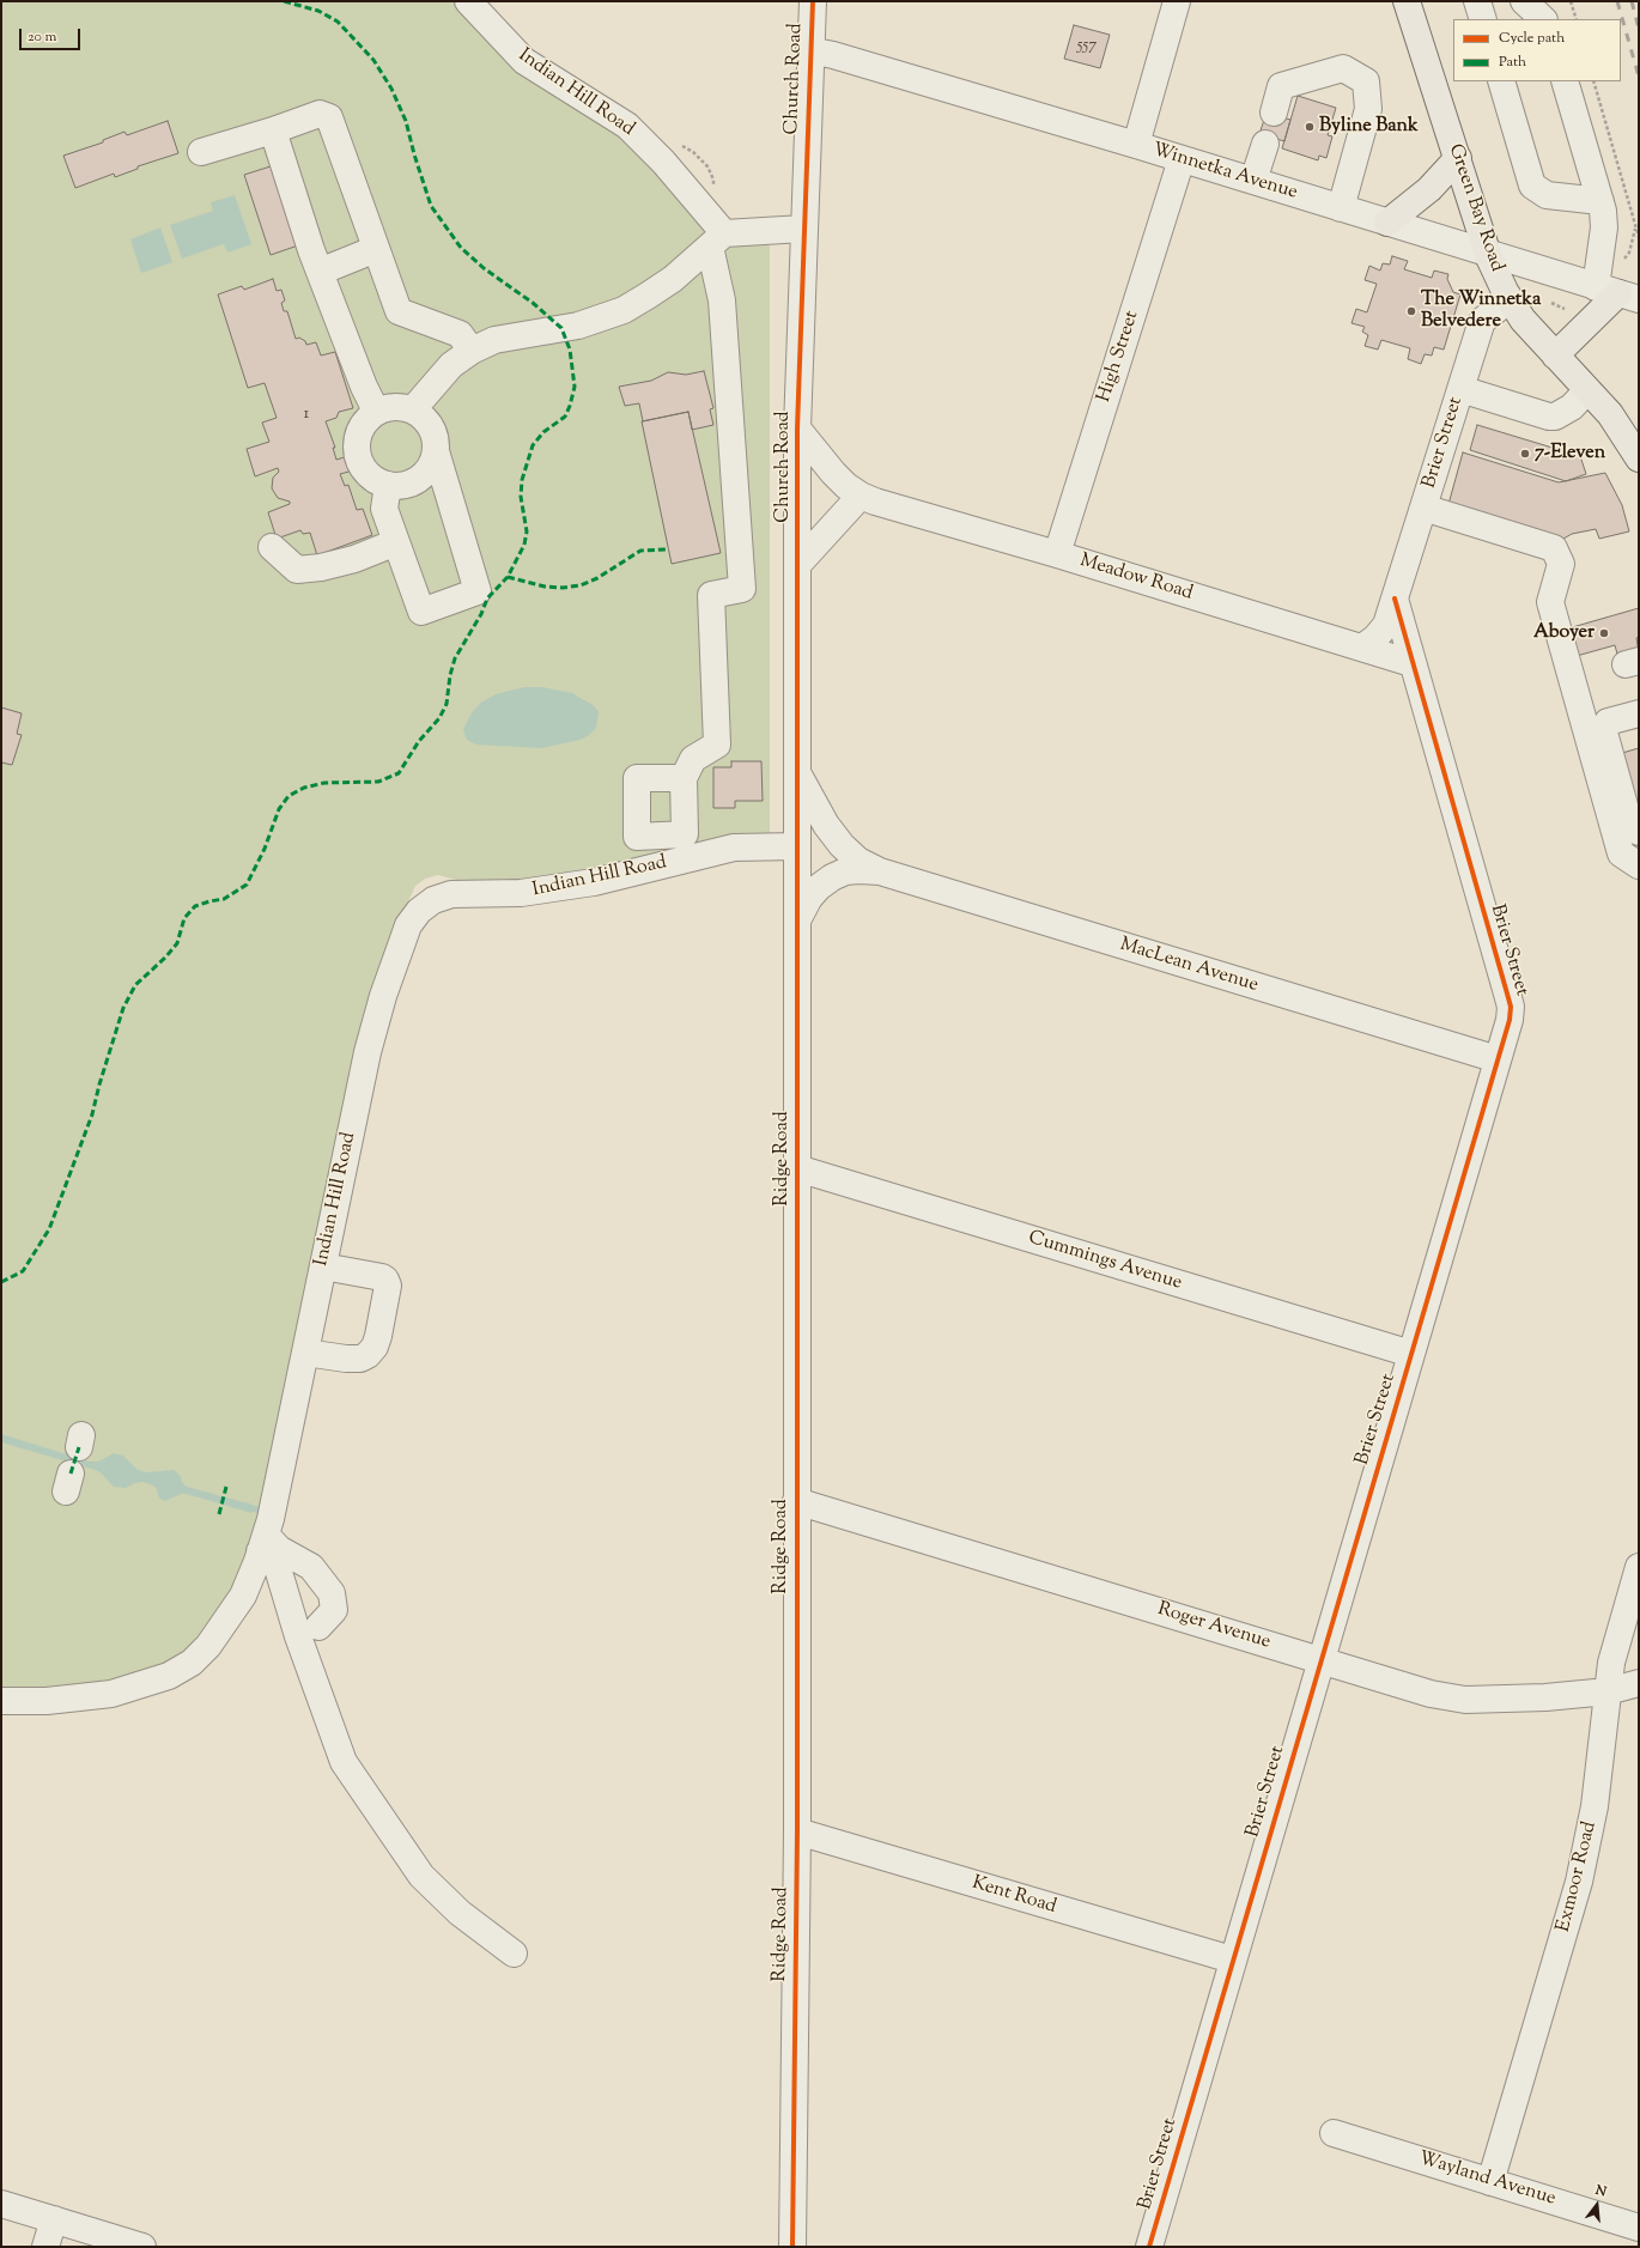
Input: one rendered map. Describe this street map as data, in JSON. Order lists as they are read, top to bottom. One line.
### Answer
{"streets":{"main road":["Green Bay Road"],"street":["Church Road","Indian Hill Road","Winnetka Avenue","High Street","Brier Street","Meadow Road","MacLean Avenue","Ridge Road","Cummings Avenue","Roger Avenue","Exmoor Road","Kent Road","Wayland Avenue"]},"crossings":[["Church Road","Indian Hill Road"],["Church Road","Winnetka Avenue"],["Church Road","Meadow Road"],["Church Road","MacLean Avenue"],["Church Road","Ridge Road"],["Indian Hill Road","Ridge Road"],["Winnetka Avenue","Green Bay Road"],["Winnetka Avenue","High Street"],["Green Bay Road","Brier Street"],["High Street","Meadow Road"],["Brier Street","Meadow Road"],["Brier Street","MacLean Avenue"],["Brier Street","Cummings Avenue"],["Brier Street","Roger Avenue"],["Brier Street","Kent Road"],["MacLean Avenue","Ridge Road"],["Ridge Road","Cummings Avenue"],["Ridge Road","Roger Avenue"],["Ridge Road","Kent Road"],["Roger Avenue","Exmoor Road"],["Exmoor Road","Wayland Avenue"]],"places":["Byline Bank","The Winnetka Belvedere","7-Eleven","Aboyer"],"house_numbers":["557","1"],"legend":["Cycle path","Path"],"scale_bar":"20 m","north":"top"}
